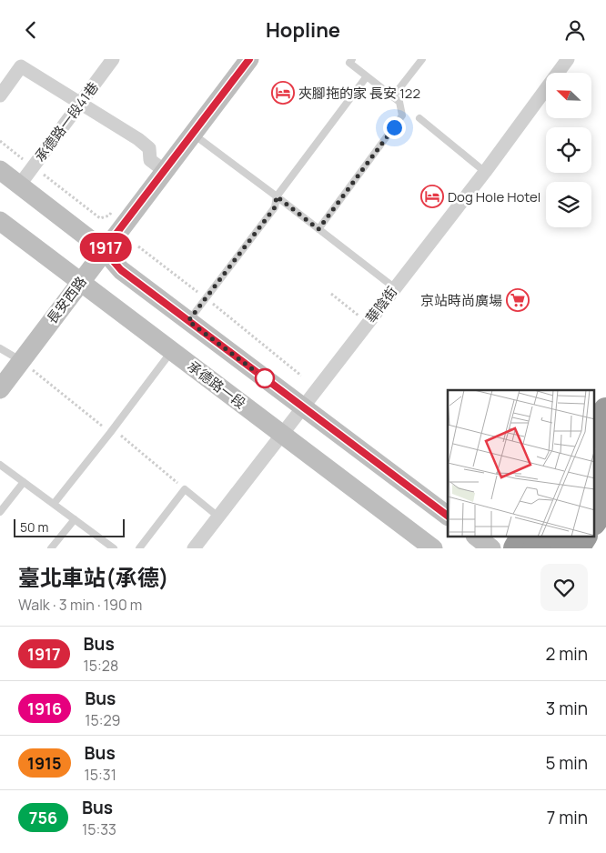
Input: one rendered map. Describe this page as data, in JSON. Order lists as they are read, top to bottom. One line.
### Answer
{"streets":{"main road":["長安西路","承德路一段"],"street":["承德路一段41巷","華陰街"]},"crossings":[["長安西路","承德路一段"],["華陰街","承德路一段"]],"places":{"hotel":["夾腳拖的家 長安 122","Dog Hole Hotel"],"supermarket":["京站時尚廣場"]},"lines":["bus line 1917"],"scale_bar":"50 m","north":"top left","page":{"header":"Hopline","on_map":"1917","scale":"50 m","heading":["臺北車站(承德)","Walk · 3 min · 190 m"],"list":[{"mark":"1917","name":"Bus","note":"15:28","value":"2 min"},{"mark":"1916","name":"Bus","note":"15:29","value":"3 min"},{"mark":"1915","name":"Bus","note":"15:31","value":"5 min"},{"mark":"756","name":"Bus","note":"15:33","value":"7 min"}]}}
